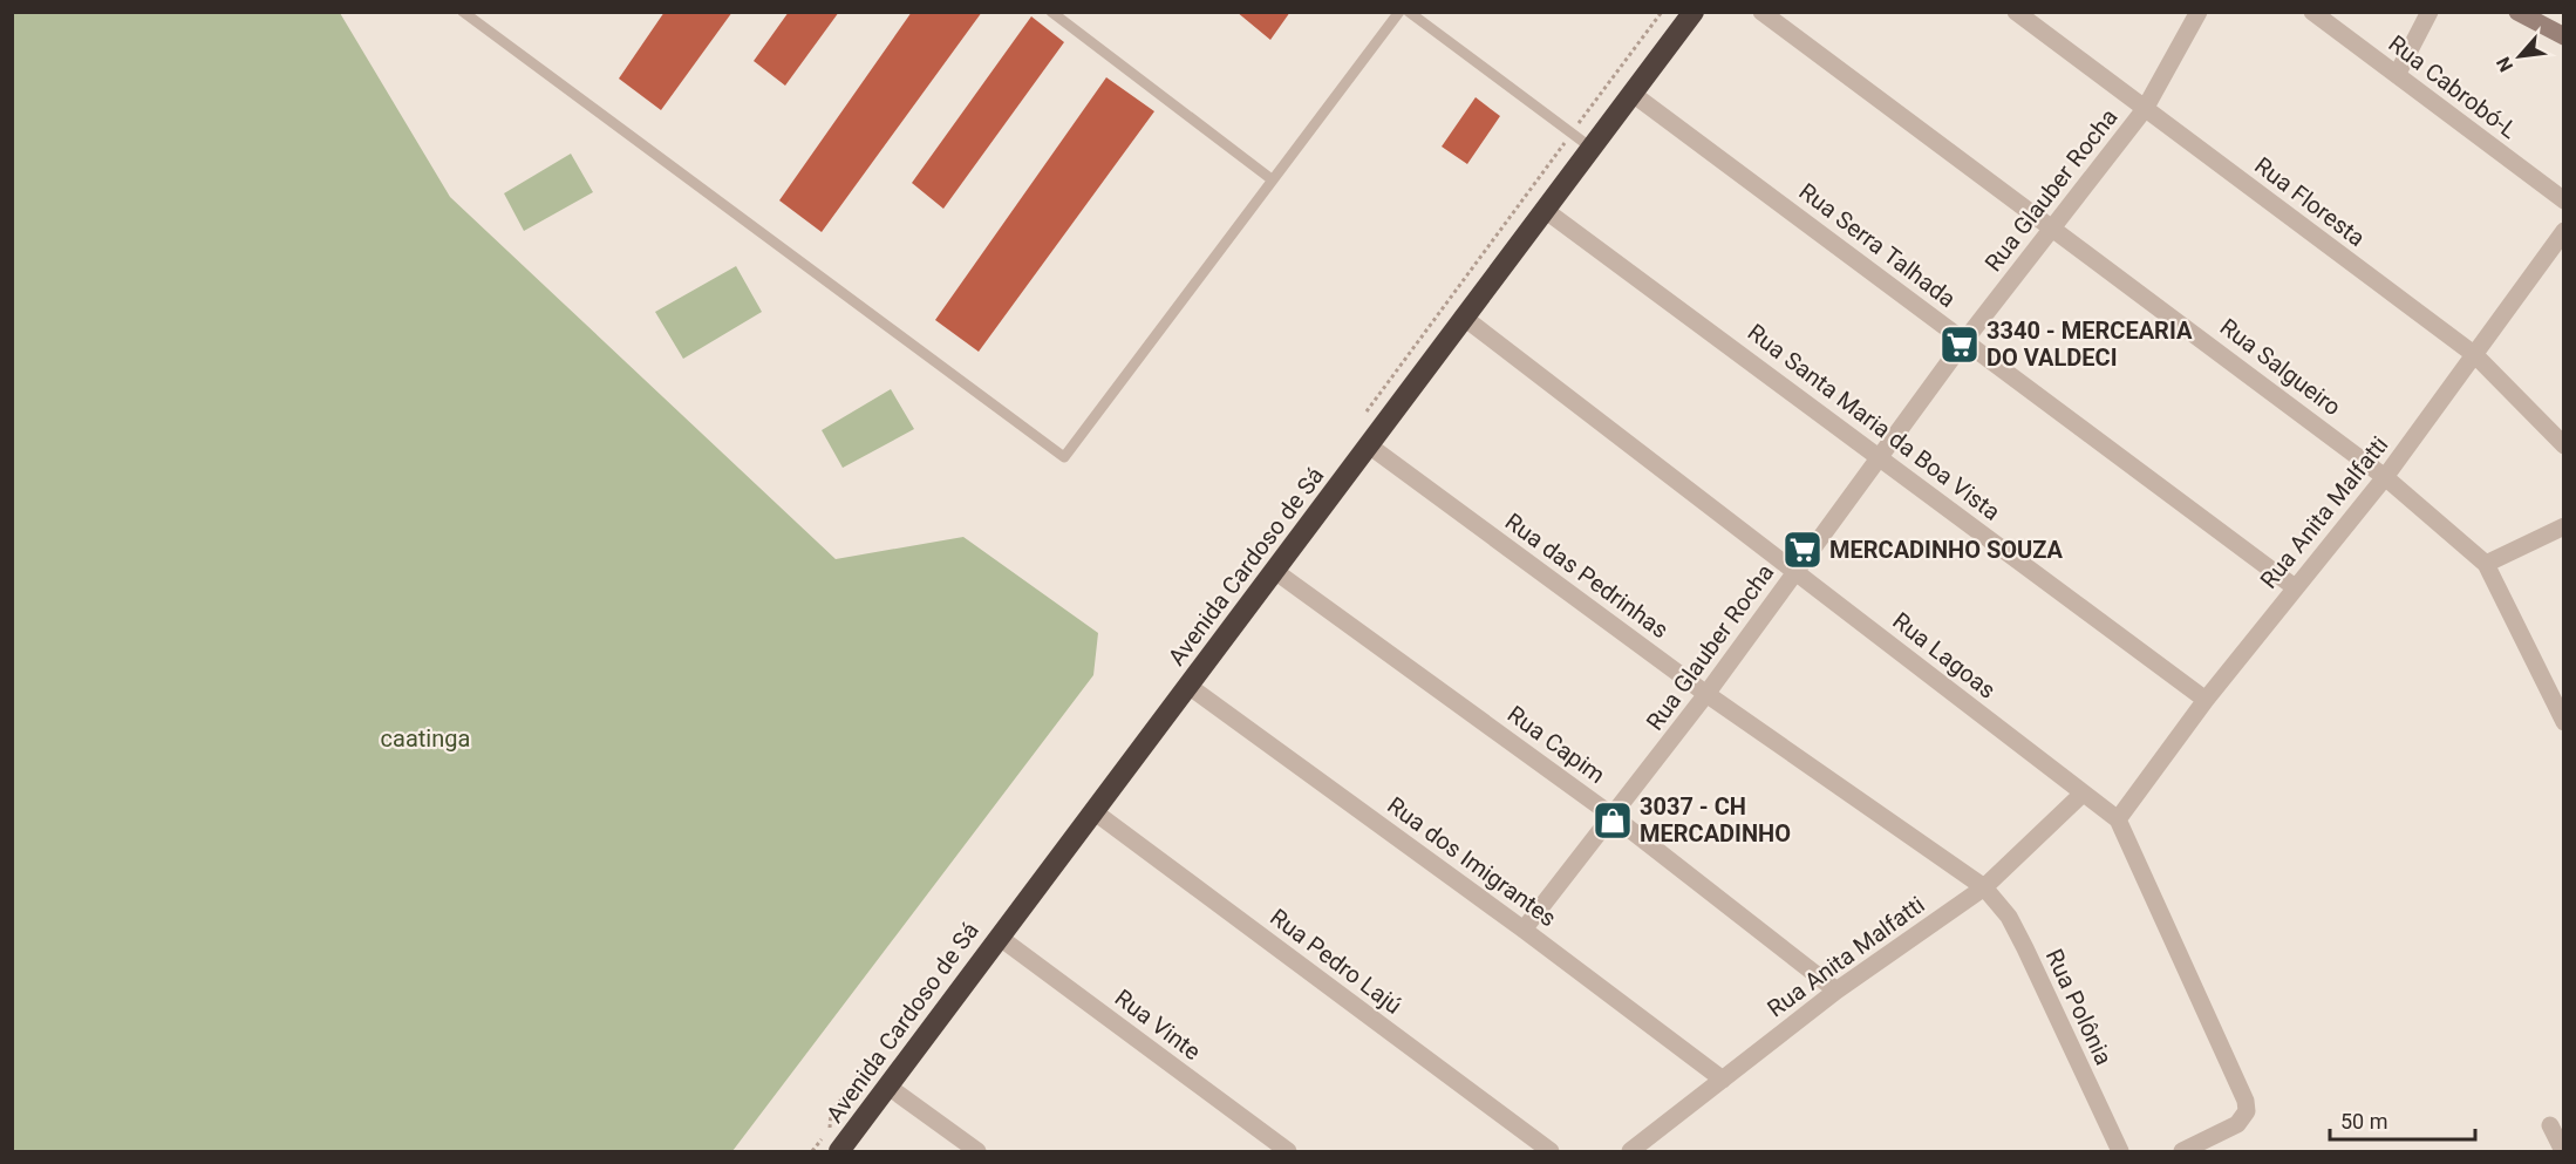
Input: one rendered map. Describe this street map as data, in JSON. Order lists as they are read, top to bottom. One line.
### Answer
{"streets":{"highway":["Avenida Cardoso de Sá"],"street":["Rua Cabrobó-L","Rua Glauber Rocha","Rua Floresta","Rua Serra Talhada","Rua Salgueiro","Rua Santa Maria da Boa Vista","Rua Anita Malfatti","Rua das Pedrinhas","Rua Lagoas","Rua Capim","Rua dos Imigrantes","Rua Pedro Lajú","Rua Polônia","Rua Vinte"]},"crossings":[["Rua Glauber Rocha","Rua Floresta"],["Rua Glauber Rocha","Rua Serra Talhada"],["Rua Glauber Rocha","Rua Salgueiro"],["Rua Glauber Rocha","Rua Santa Maria da Boa Vista"],["Rua Glauber Rocha","Rua das Pedrinhas"],["Rua Glauber Rocha","Rua Lagoas"],["Rua Glauber Rocha","Rua Capim"],["Rua Glauber Rocha","Rua dos Imigrantes"],["Rua Floresta","Rua Anita Malfatti"],["Rua Serra Talhada","Rua Anita Malfatti"],["Rua Serra Talhada","Avenida Cardoso de Sá"],["Rua Salgueiro","Rua Anita Malfatti"],["Rua Santa Maria da Boa Vista","Rua Anita Malfatti"],["Rua Santa Maria da Boa Vista","Avenida Cardoso de Sá"],["Rua Anita Malfatti","Rua das Pedrinhas"],["Rua Anita Malfatti","Rua Lagoas"],["Rua Anita Malfatti","Rua Capim"],["Rua Anita Malfatti","Rua dos Imigrantes"],["Rua Anita Malfatti","Rua Polônia"],["Avenida Cardoso de Sá","Rua das Pedrinhas"],["Avenida Cardoso de Sá","Rua Lagoas"],["Avenida Cardoso de Sá","Rua Capim"],["Avenida Cardoso de Sá","Rua dos Imigrantes"],["Avenida Cardoso de Sá","Rua Pedro Lajú"],["Avenida Cardoso de Sá","Rua Vinte"],["Rua das Pedrinhas","Rua Polônia"]],"parks":["caatinga"],"places":{"supermarket":["3340 - MERCEARIA DO VALDECI","MERCADINHO SOUZA"],"shop":["3037 - CH MERCADINHO"]},"scale_bar":"50 m","north":"bottom left"}
